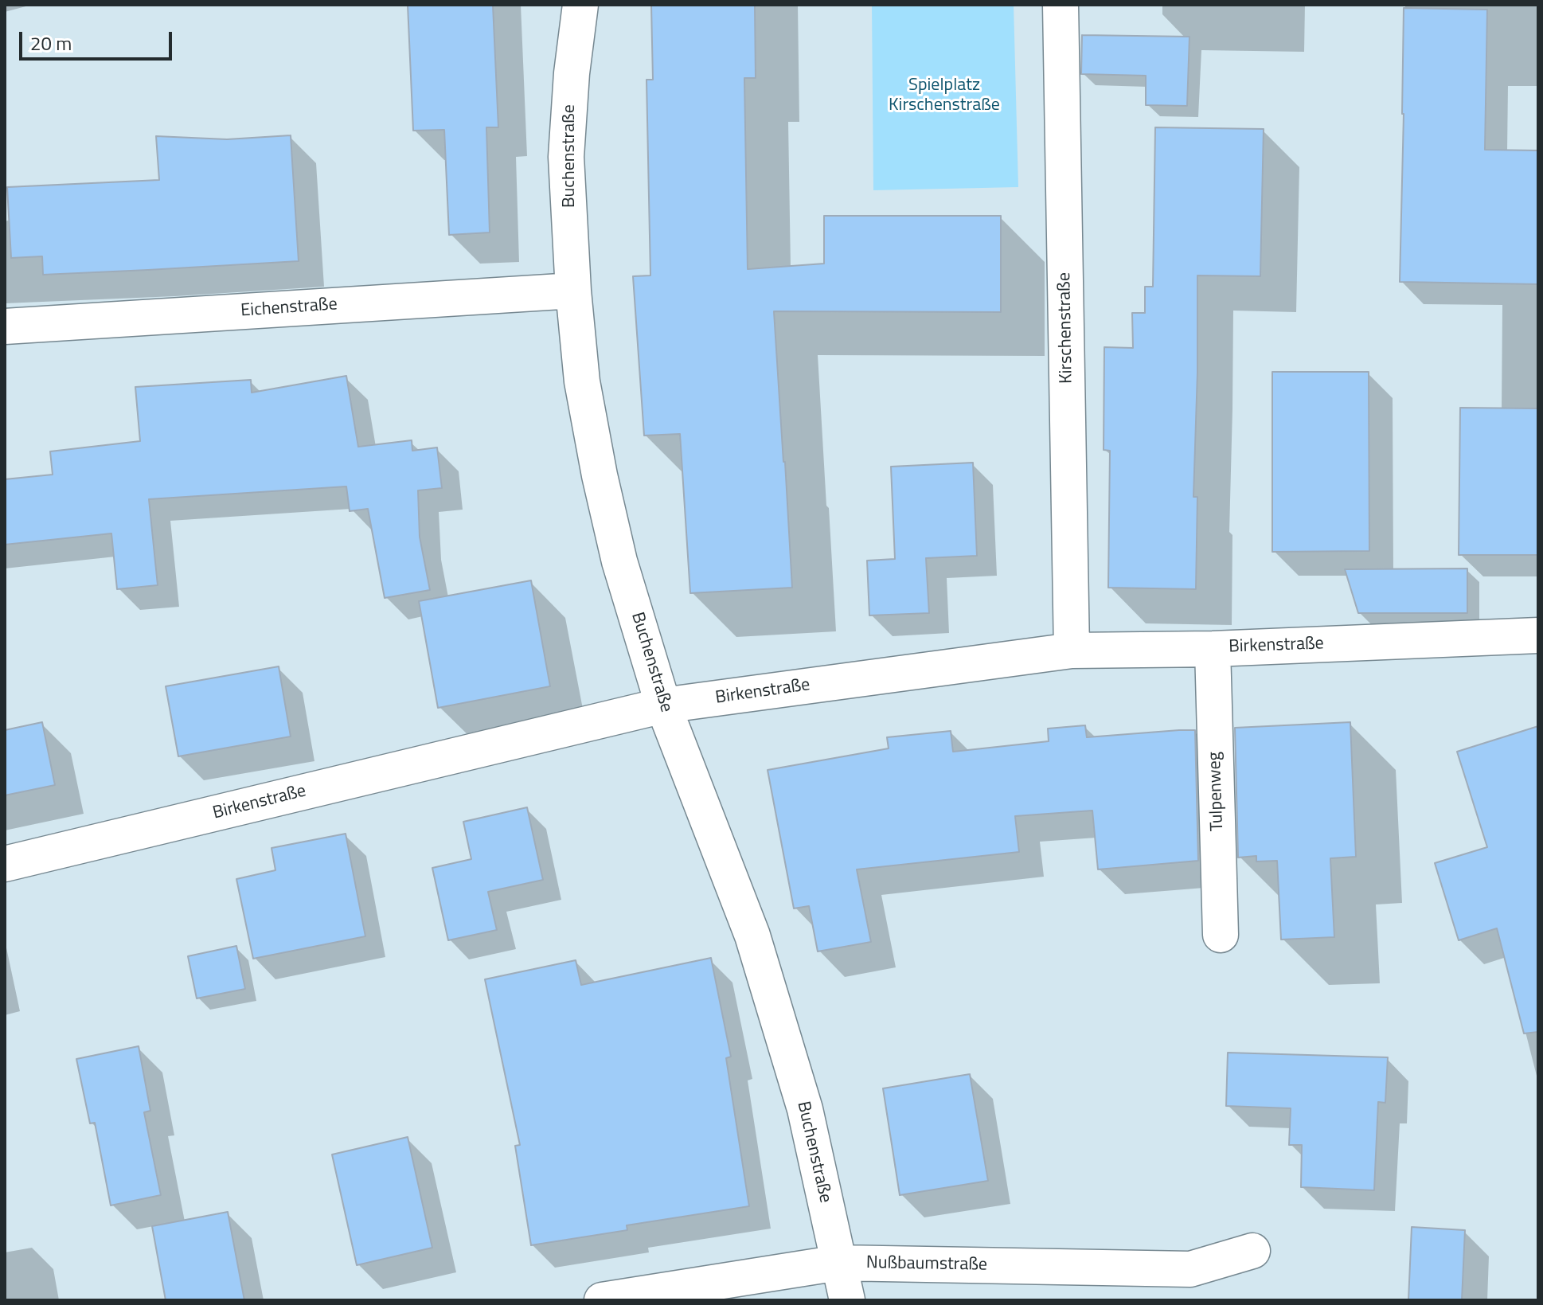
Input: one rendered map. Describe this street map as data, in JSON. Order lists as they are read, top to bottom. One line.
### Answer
{"streets":{"street":["Buchenstraße","Eichenstraße","Kirschenstraße","Birkenstraße","Tulpenweg","Nußbaumstraße"]},"crossings":[["Buchenstraße","Eichenstraße"],["Buchenstraße","Birkenstraße"],["Buchenstraße","Nußbaumstraße"],["Kirschenstraße","Birkenstraße"],["Birkenstraße","Tulpenweg"]],"parks":["Spielplatz Kirschenstraße"],"scale_bar":"20 m"}
